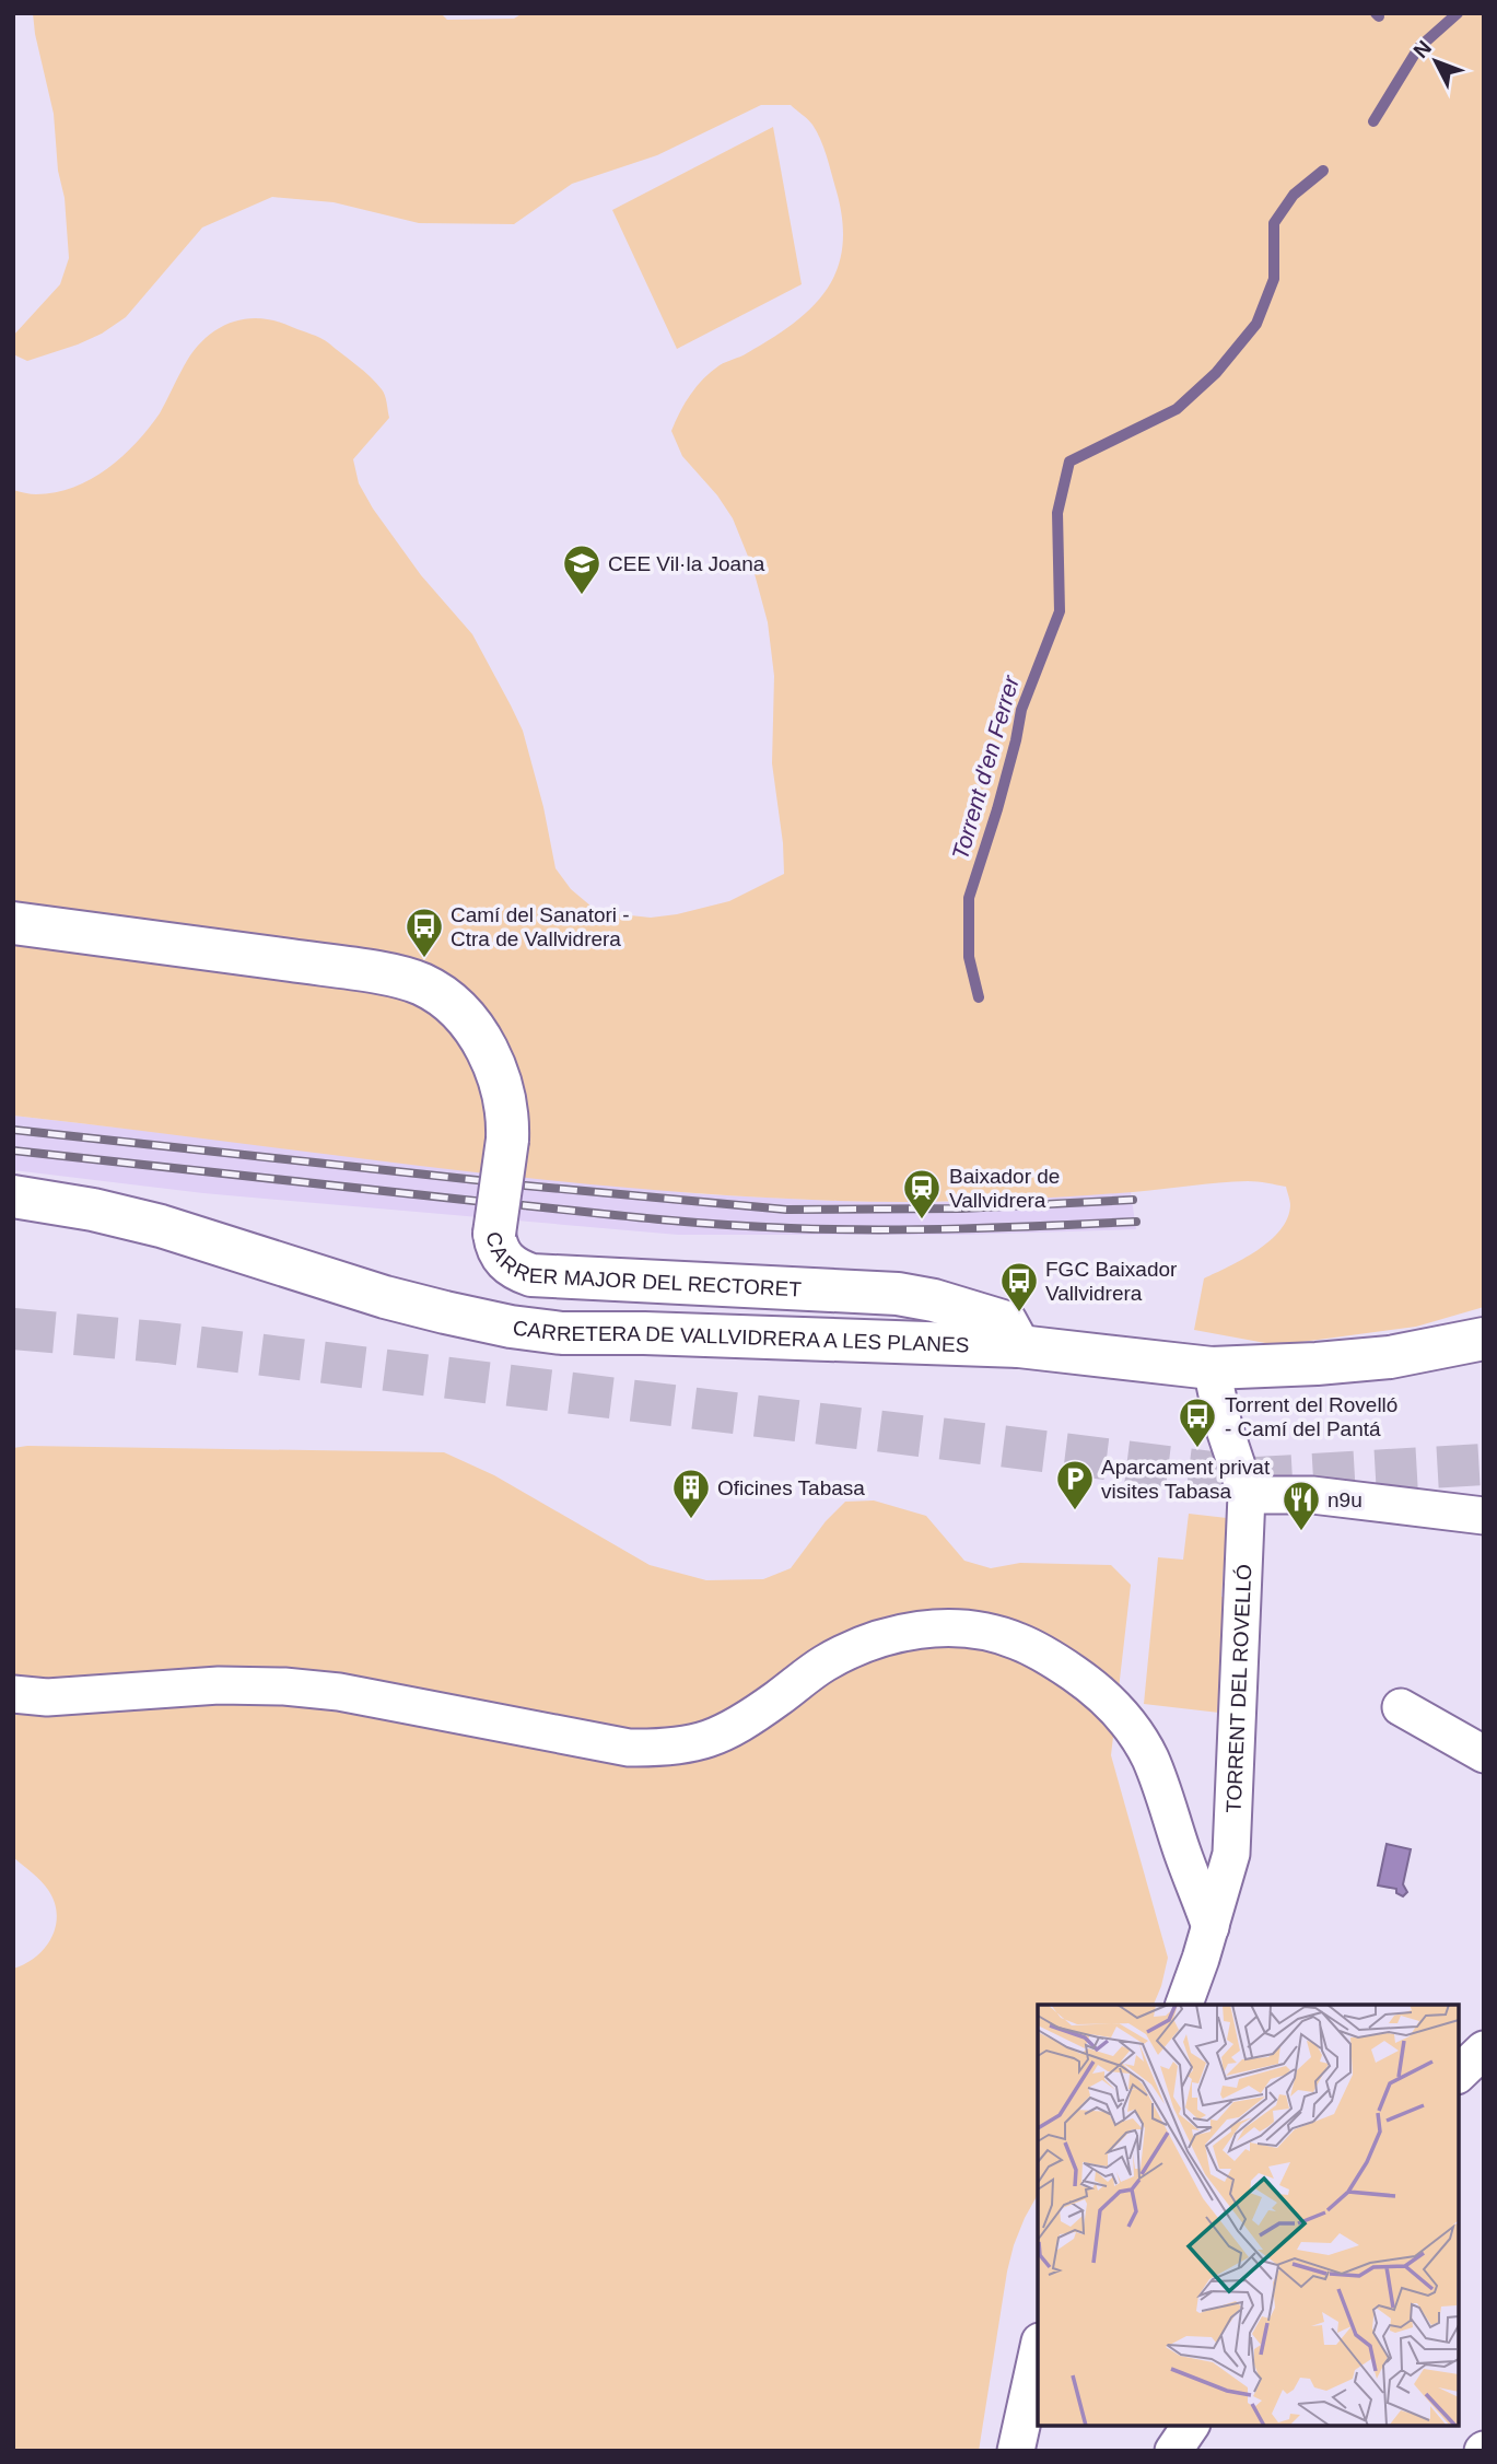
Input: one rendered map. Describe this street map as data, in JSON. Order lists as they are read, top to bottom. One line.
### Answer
{"streets":{"main road":["CARRER MAJOR DEL RECTORET","CARRETERA DE VALLVIDRERA A LES PLANES"],"street":["TORRENT DEL ROVELLÓ"]},"crossings":[["CARRER MAJOR DEL RECTORET","CARRETERA DE VALLVIDRERA A LES PLANES"],["CARRETERA DE VALLVIDRERA A LES PLANES","TORRENT DEL ROVELLÓ"]],"water":["Torrent d'en Ferrer"],"places":{"school or university":["CEE Vil·la Joana"],"bus stop":["Camí del Sanatori - Ctra de Vallvidrera","FGC Baixador Vallvidrera","Torrent del Rovelló - Camí del Pantá"],"station":["Baixador de Vallvidrera"],"parking":["Aparcament privat visites Tabasa"],"building":["Oficines Tabasa"],"restaurant":["n9u"]},"north":"top left"}
